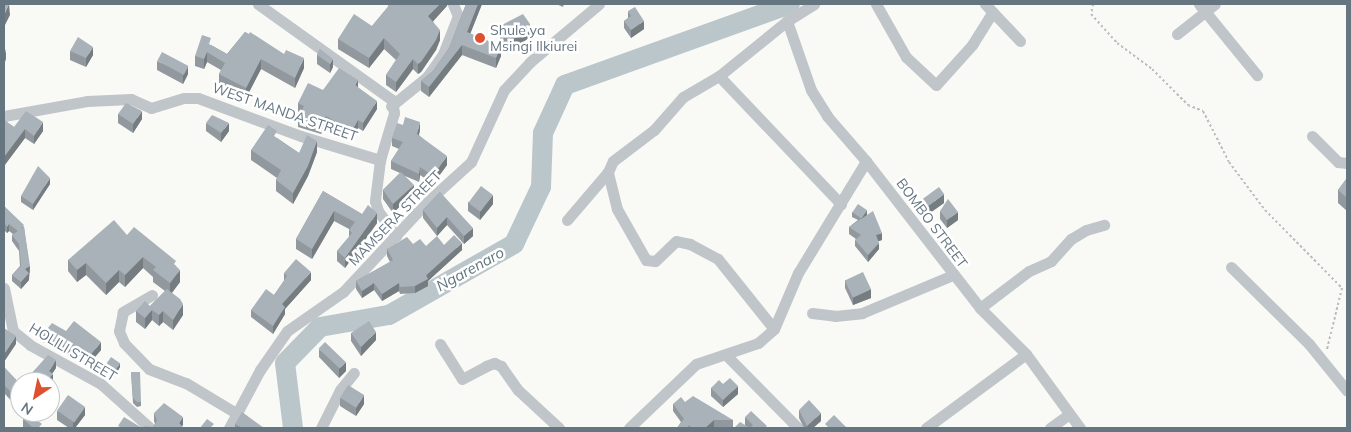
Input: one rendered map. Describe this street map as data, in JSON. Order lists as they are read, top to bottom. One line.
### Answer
{"streets":{"street":["WEST MANDA STREET","MAMSERA STREET","BOMBO STREET","HOLILI STREET"]},"water":["Ngarenaro"],"places":["Shule ya Msingi Ilkiurei"],"north":"bottom left"}
